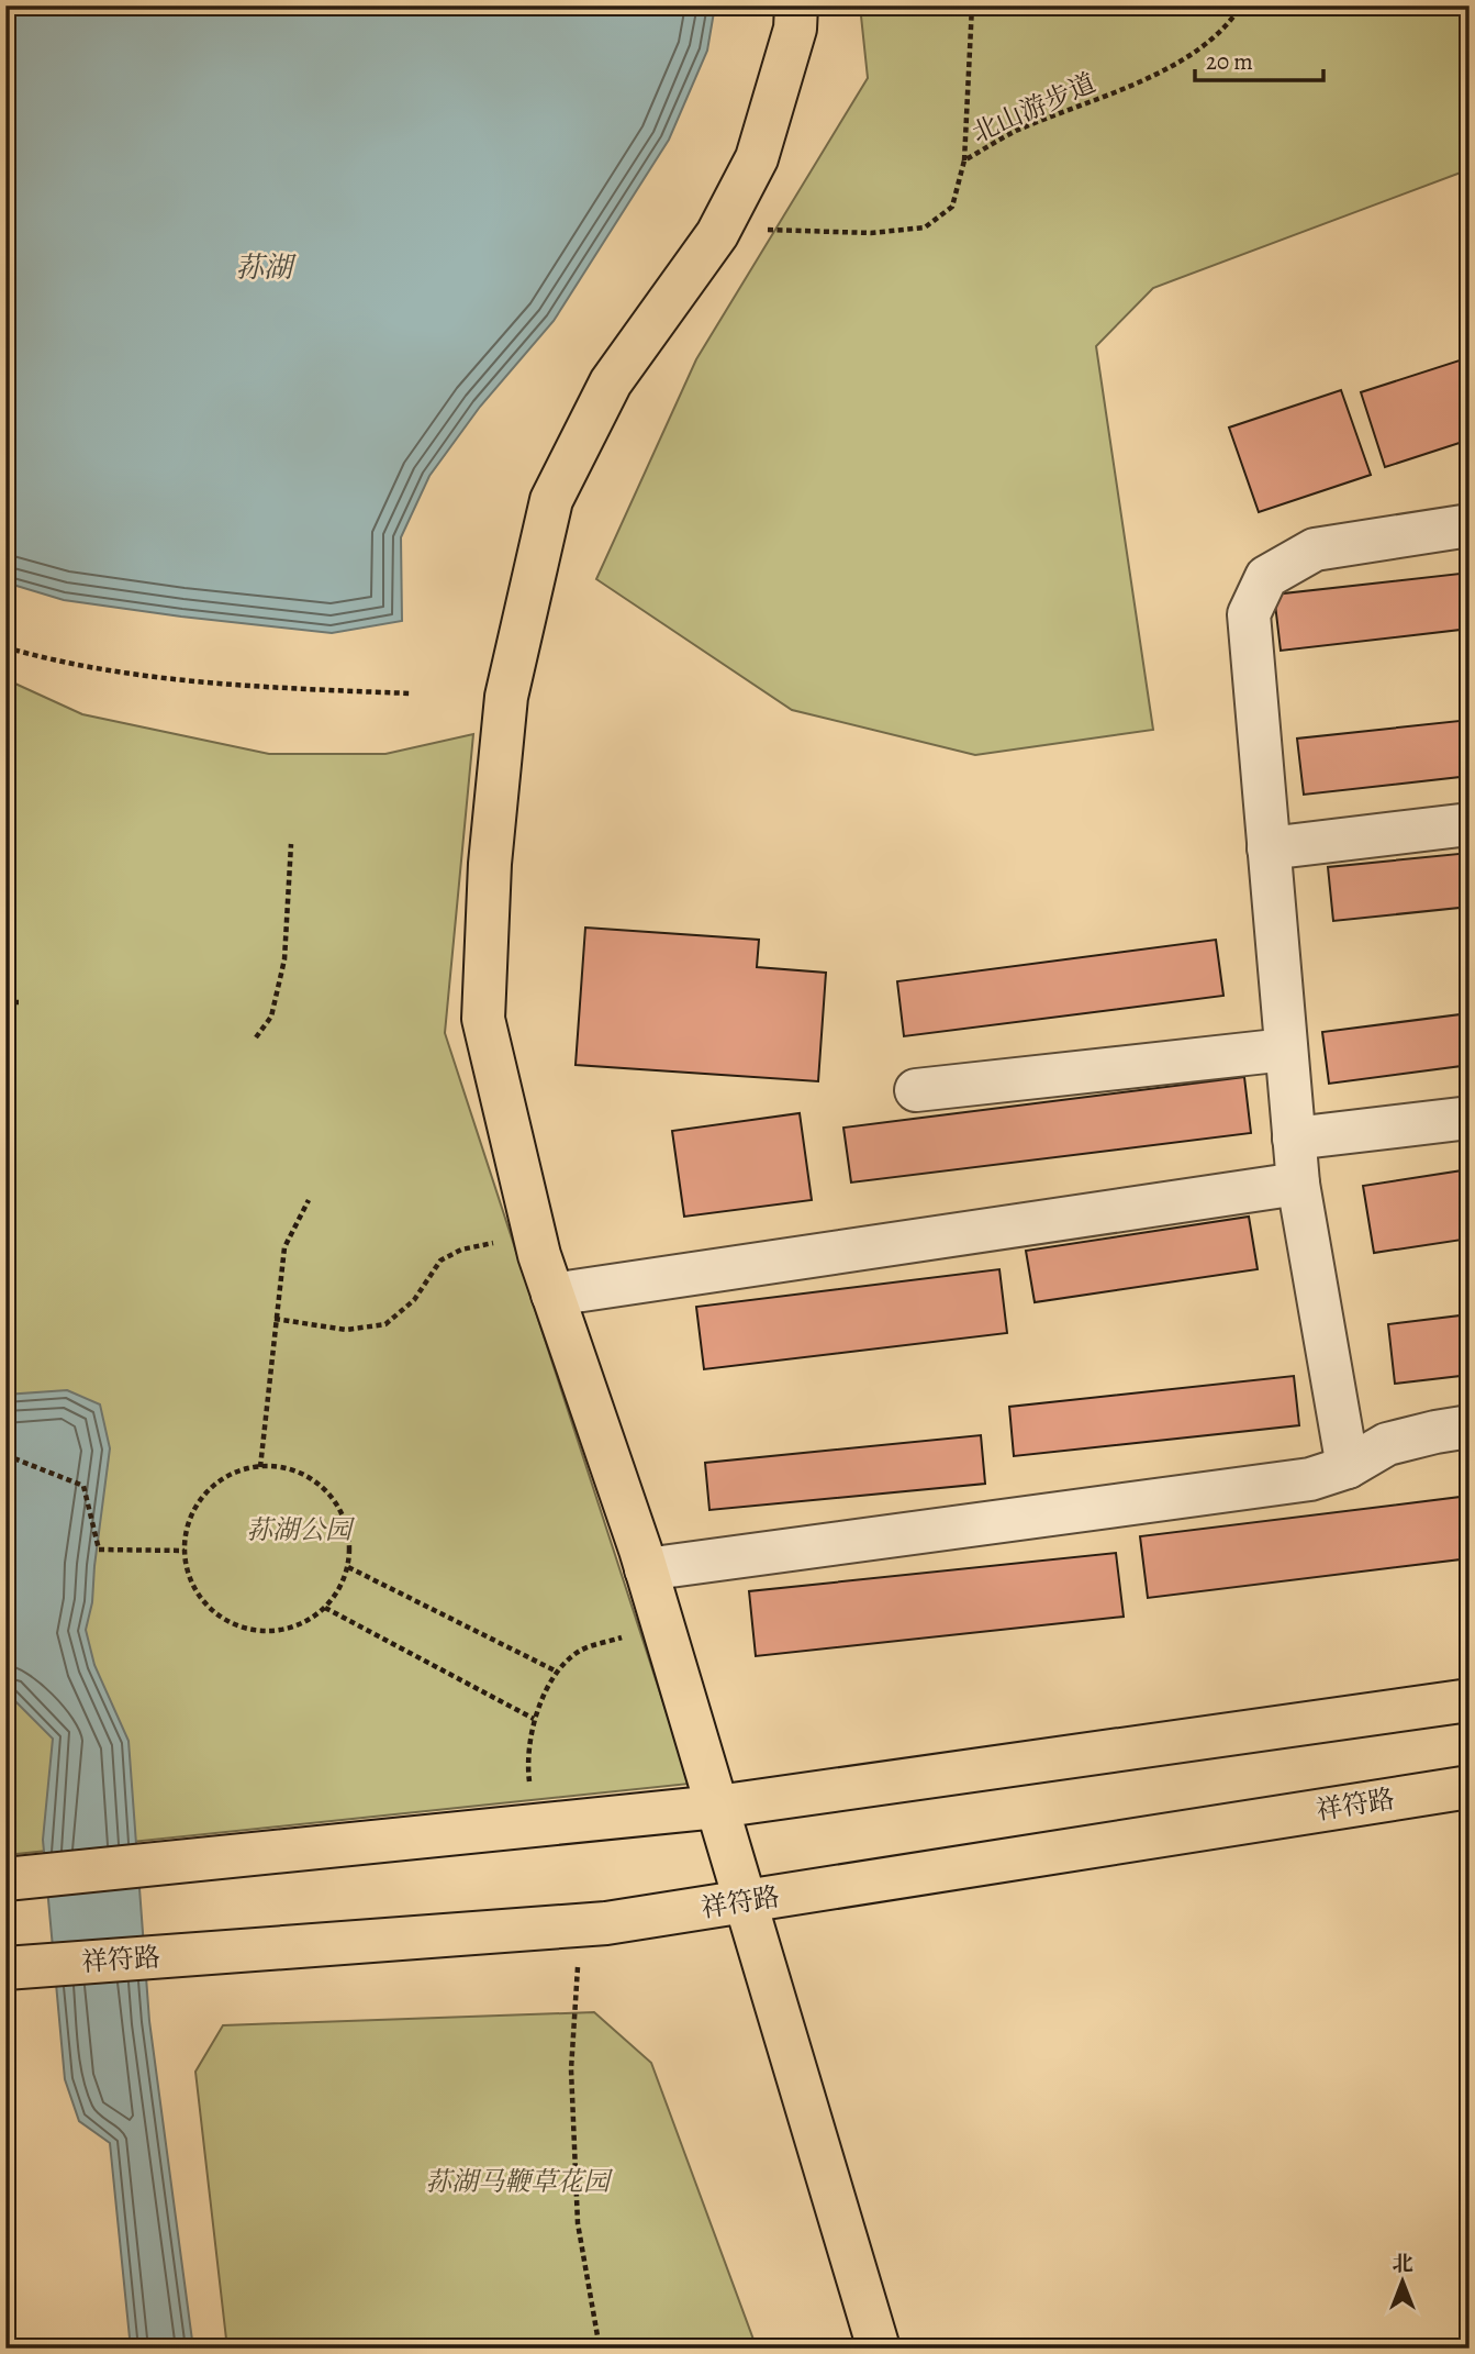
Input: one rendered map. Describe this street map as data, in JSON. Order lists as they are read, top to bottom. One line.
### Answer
{"streets":{"main road":["祥符路"],"path":["北山游步道"]},"water":["荪湖"],"parks":["荪湖公园","荪湖马鞭草花园"],"scale_bar":"20 m","north":"top"}
